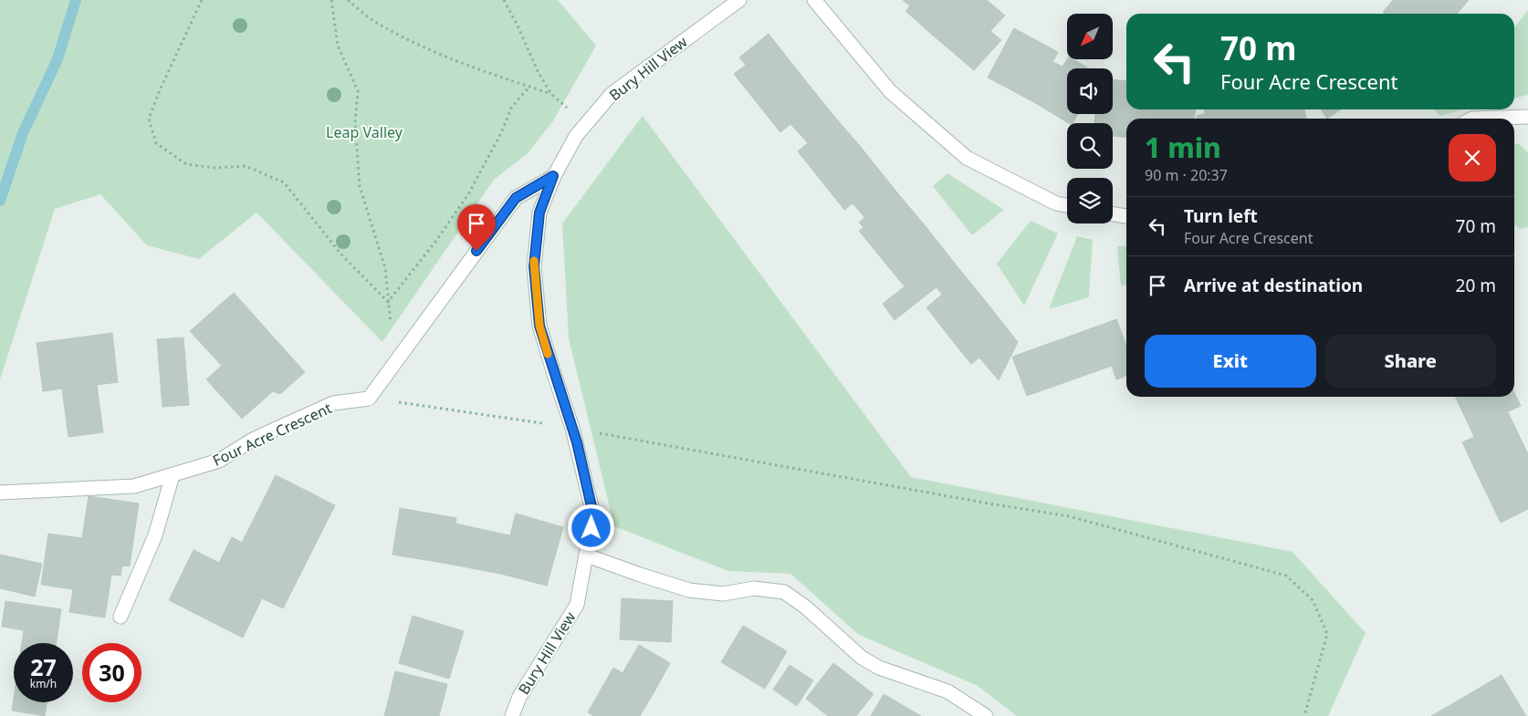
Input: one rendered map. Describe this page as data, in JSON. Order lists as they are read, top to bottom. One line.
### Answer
{"streets":{"street":["Bury Hill View","Four Acre Crescent"]},"parks":["Leap Valley"],"north":"bottom left","page":{"turn":["70 m","Four Acre Crescent"],"heading":["1 min","90 m · 20:37"],"list":[{"name":"Turn left","note":"Four Acre Crescent","value":"70 m"},{"name":"Arrive at destination","value":"20 m"}],"buttons":["Exit","Share"],"speed":"27 km/h","limit":"30"}}
